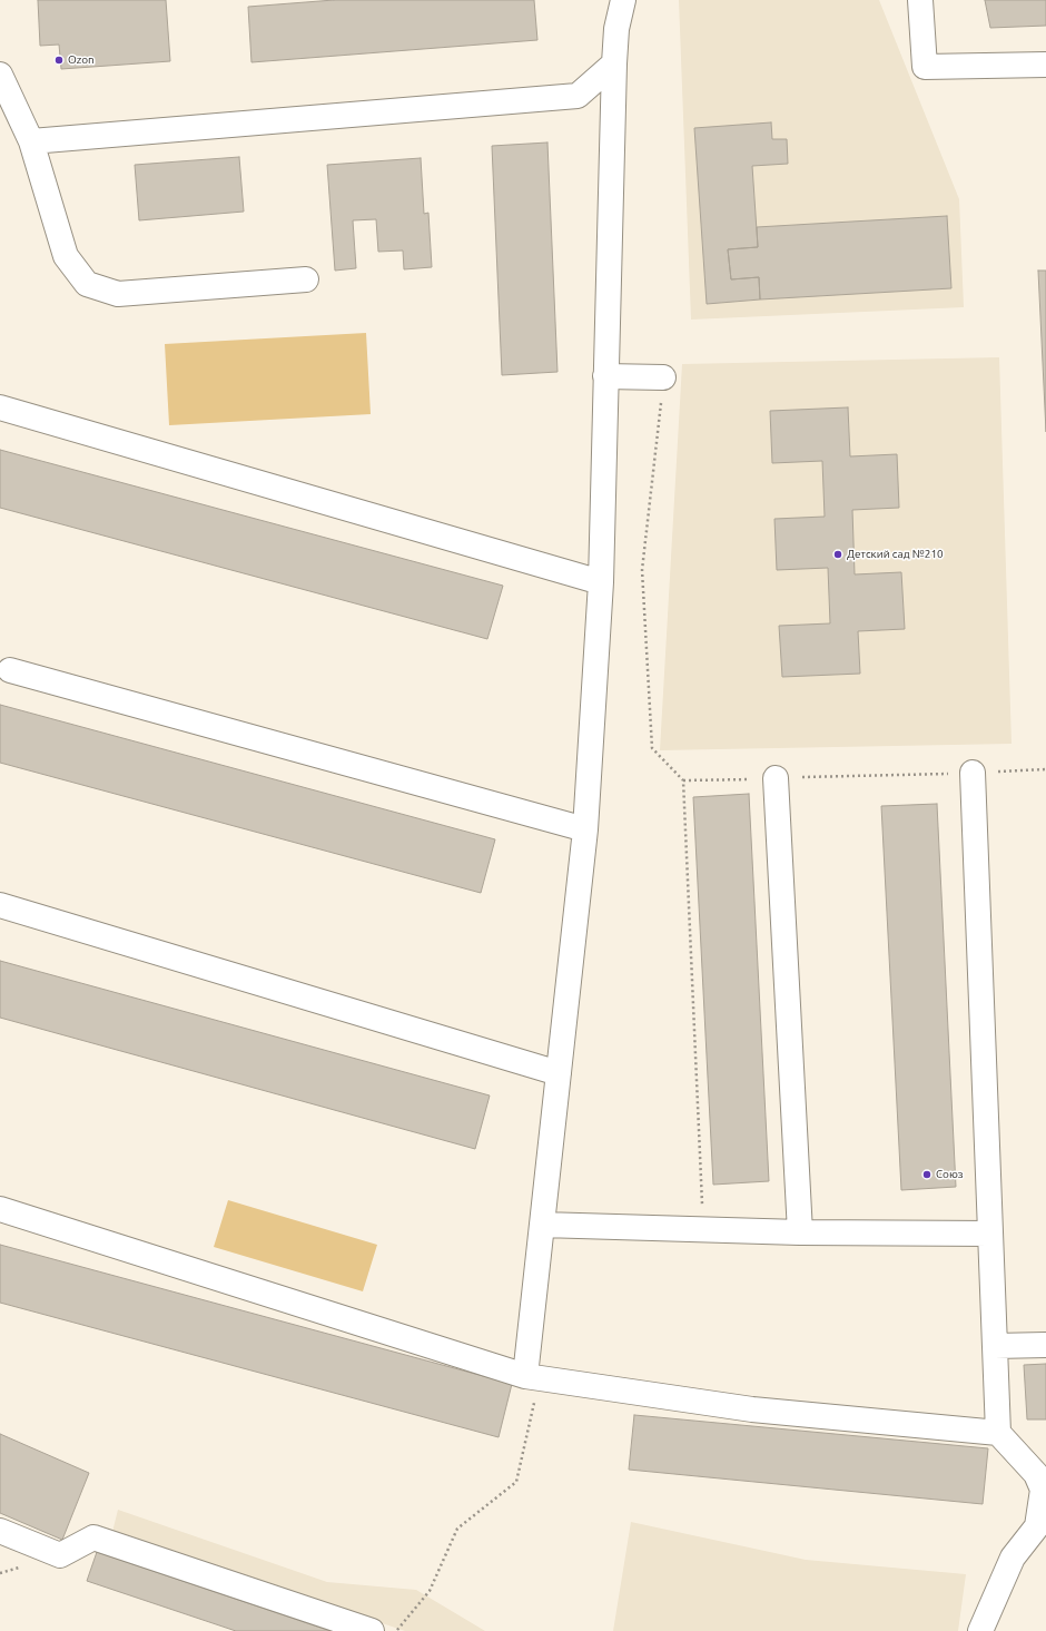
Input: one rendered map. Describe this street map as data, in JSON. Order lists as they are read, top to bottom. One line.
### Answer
{"places":["Ozon","Детский сад №210","Союз"]}
